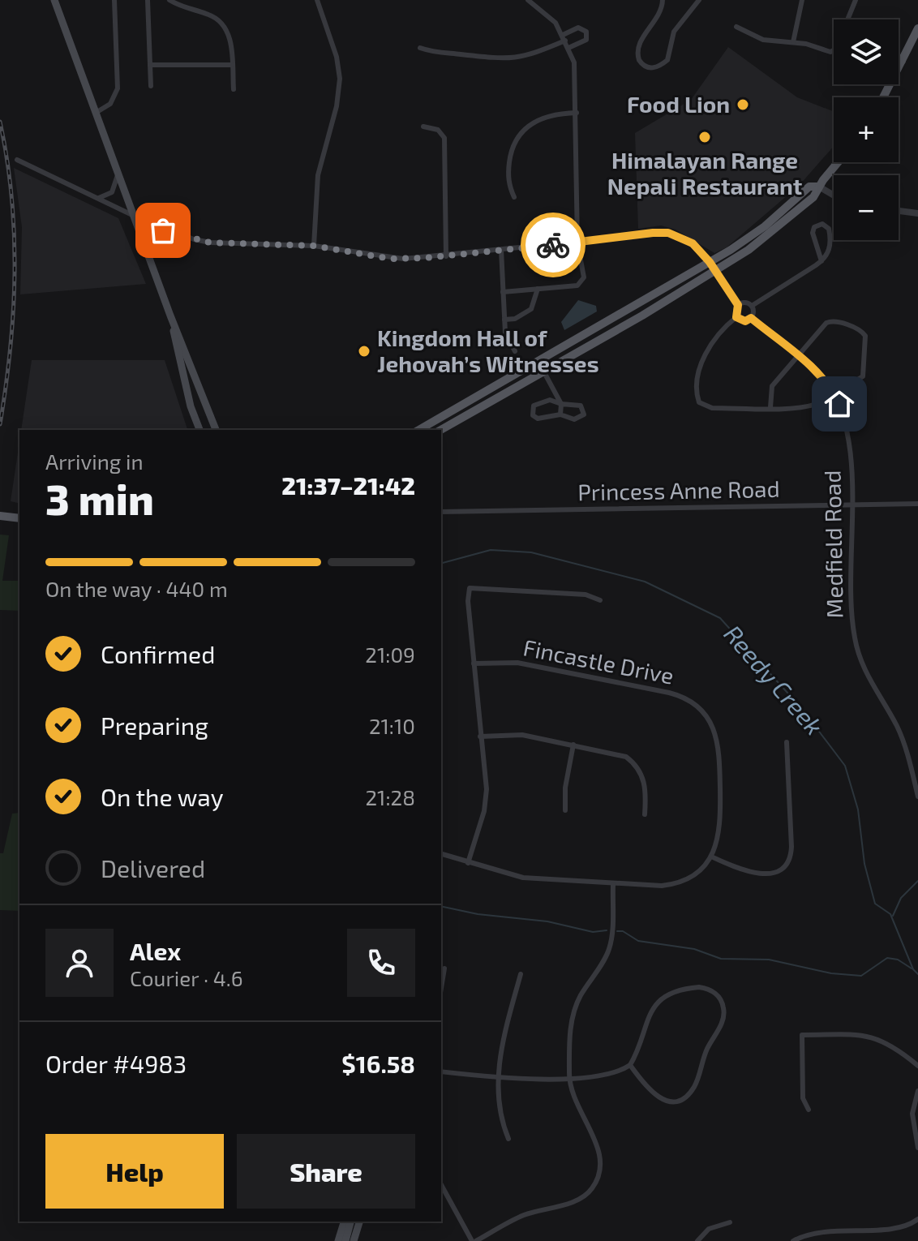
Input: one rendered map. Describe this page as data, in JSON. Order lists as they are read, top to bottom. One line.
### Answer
{"streets":{"street":["Princess Anne Road","Medfield Road","Fincastle Drive"]},"crossings":[["Princess Anne Road","Medfield Road"]],"water":["Reedy Creek"],"places":["Food Lion","Himalayan Range Nepali Restaurant","Kingdom Hall of Jehovah’s Witnesses"],"page":{"map_buttons":["+","−"],"heading":["3 min","Arriving in","21:37–21:42"],"panel":["Alex","Courier · 4.6","Order #4983","$16.58"],"bar":"On the way · 440 m","list":[["Confirmed","21:09"],["Preparing","21:10"],["On the way","21:28"],"Delivered"],"buttons":["Help","Share"]}}
